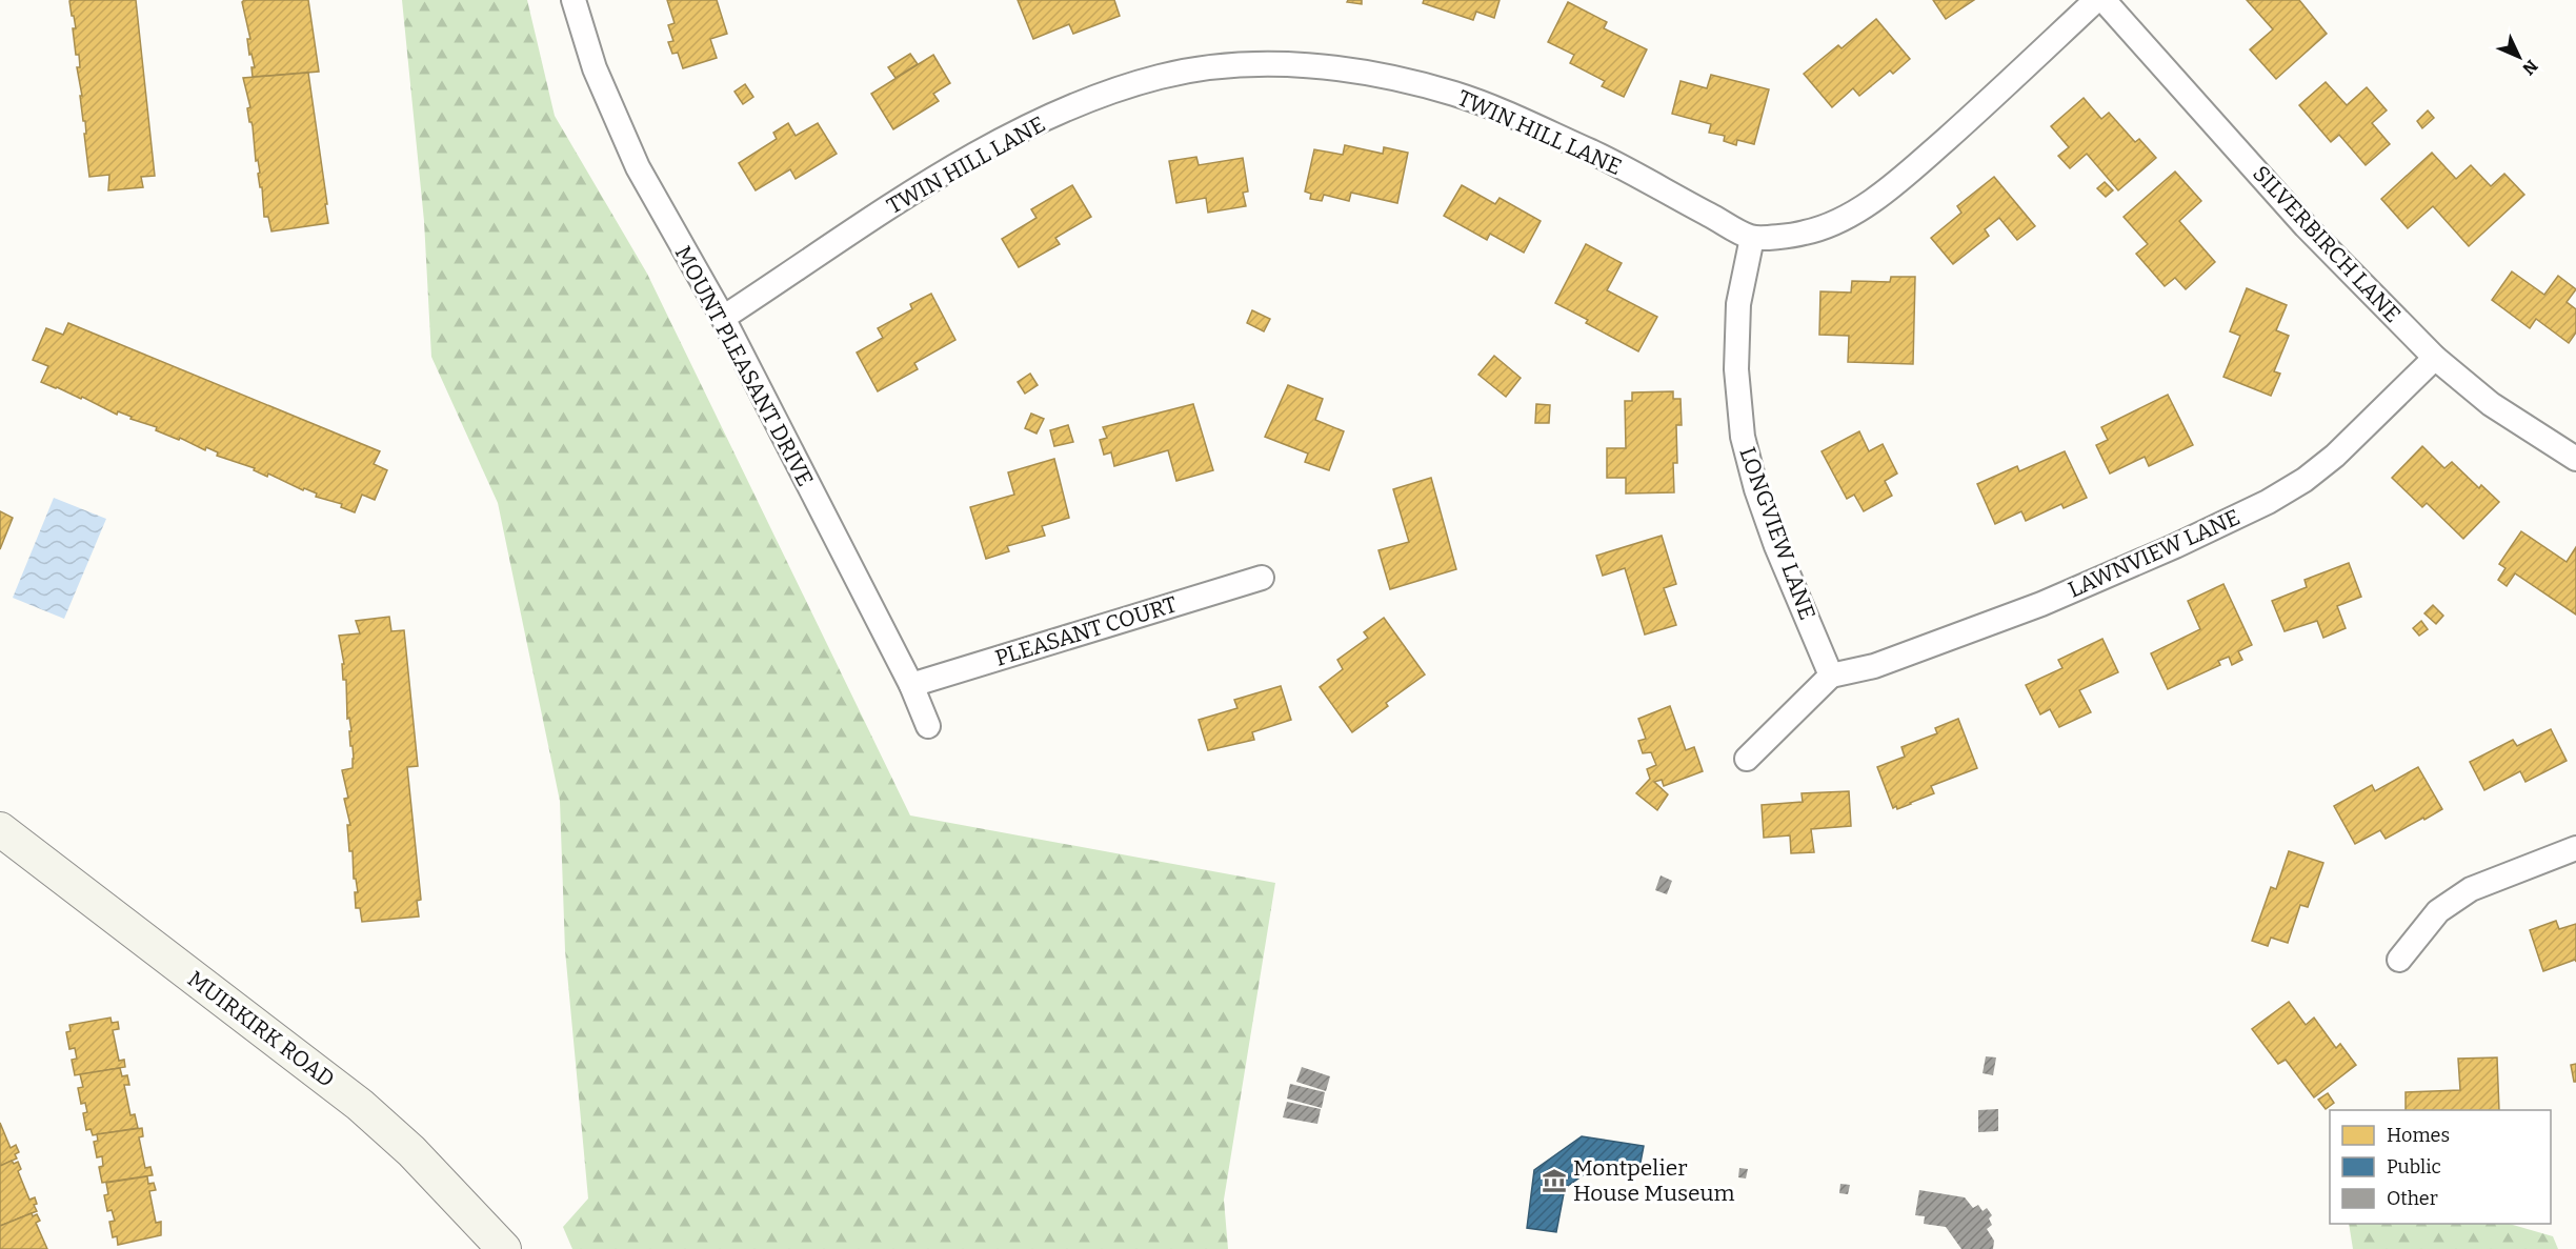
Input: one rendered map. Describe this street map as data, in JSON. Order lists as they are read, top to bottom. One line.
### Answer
{"streets":{"main road":["MUIRKIRK ROAD"],"street":["TWIN HILL LANE","SILVERBIRCH LANE","MOUNT PLEASANT DRIVE","LONGVIEW LANE","LAWNVIEW LANE","PLEASANT COURT"]},"crossings":[["TWIN HILL LANE","MOUNT PLEASANT DRIVE"],["TWIN HILL LANE","LONGVIEW LANE"],["SILVERBIRCH LANE","LAWNVIEW LANE"],["MOUNT PLEASANT DRIVE","PLEASANT COURT"],["LONGVIEW LANE","LAWNVIEW LANE"]],"places":{"museum":["Montpelier House Museum"]},"legend":["Homes","Public","Other"],"north":"bottom right"}
